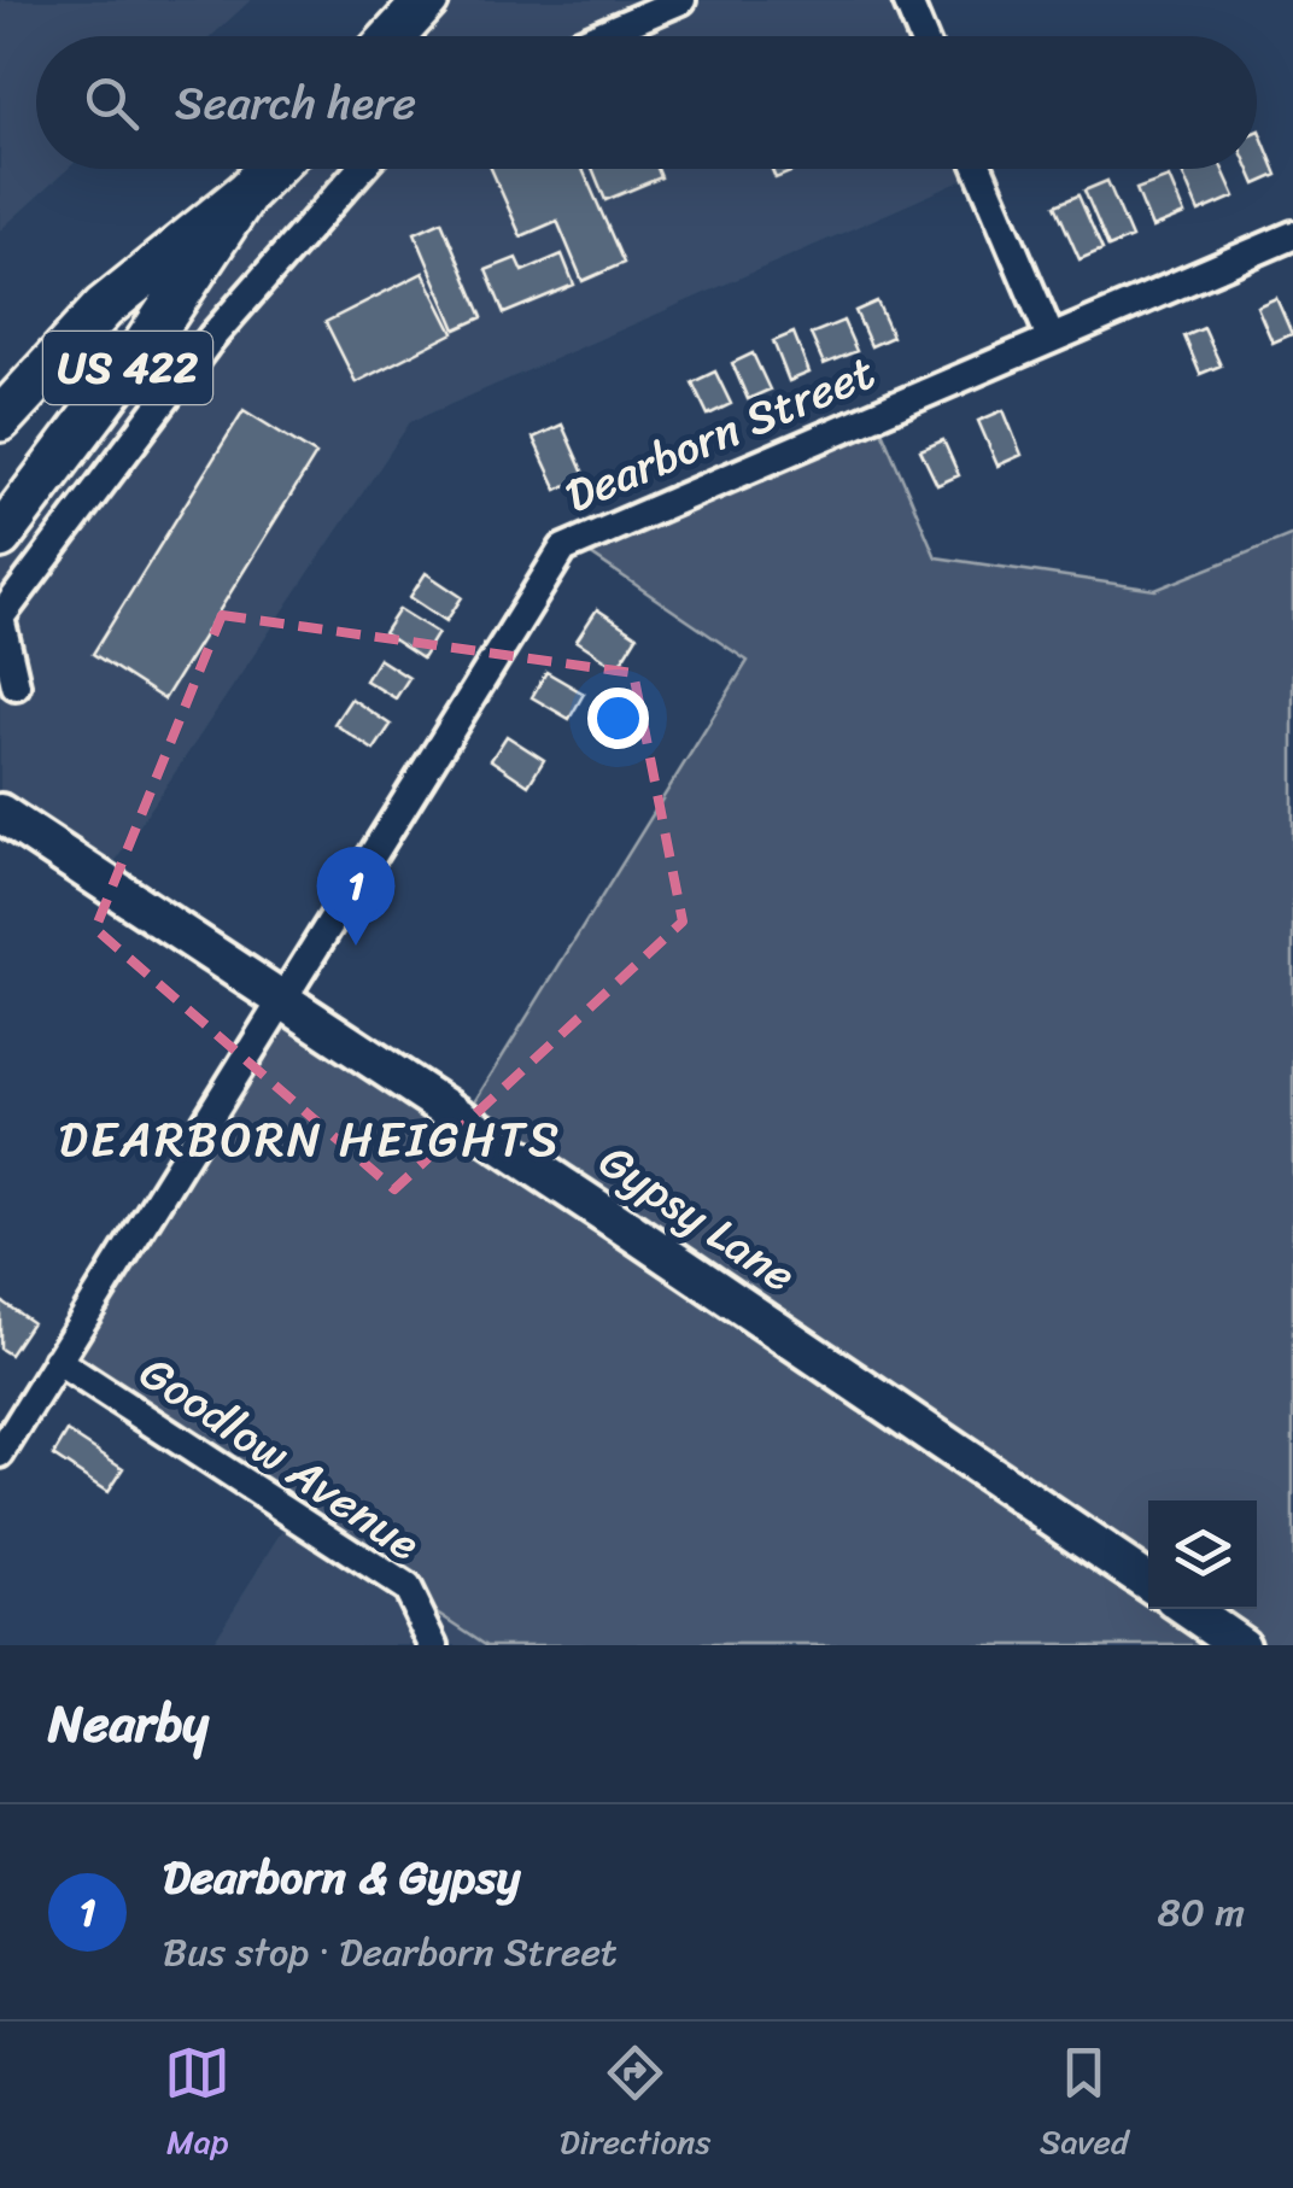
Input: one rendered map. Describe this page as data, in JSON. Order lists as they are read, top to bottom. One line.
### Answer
{"streets":{"main road":["US 422","Gypsy Lane"],"street":["Dearborn Street","Goodlow Avenue"]},"crossings":[["Dearborn Street","Gypsy Lane"],["Dearborn Street","Goodlow Avenue"]],"districts":["DEARBORN HEIGHTS"],"page":{"search":"Search here","pins":"1","heading":"Nearby","list":[{"mark":"1","name":"Dearborn & Gypsy","note":"Bus stop · Dearborn Street","value":"80 m"}],"nav":["Map","Directions","Saved"]}}
